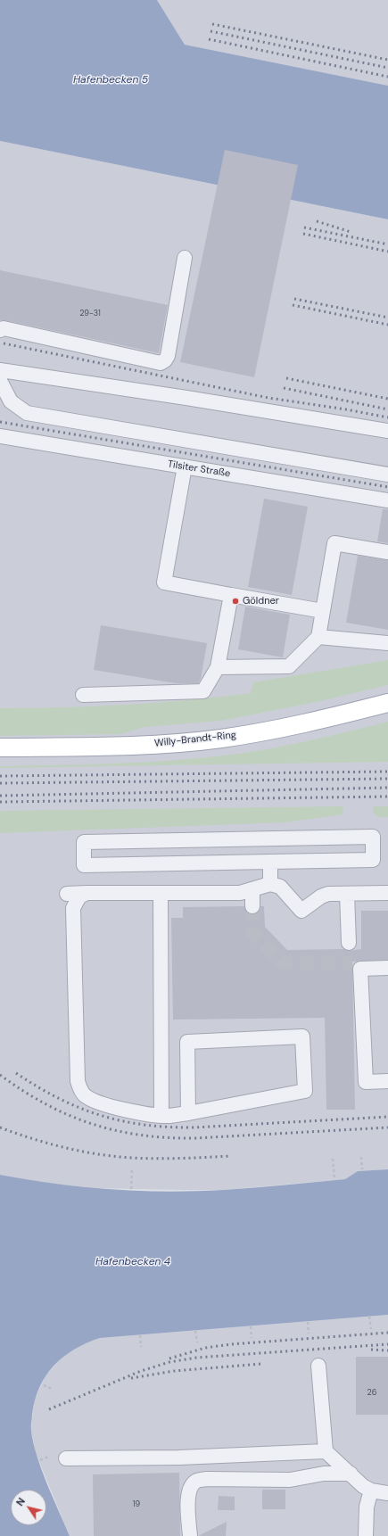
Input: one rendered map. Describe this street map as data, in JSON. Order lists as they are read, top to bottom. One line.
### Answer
{"streets":{"main road":["Willy-Brandt-Ring"],"street":["Tilsiter Straße"]},"water":["Hafenbecken 5","Hafenbecken 4"],"places":["Göldner"],"house_numbers":["29-31","26","19"],"north":"top left"}
